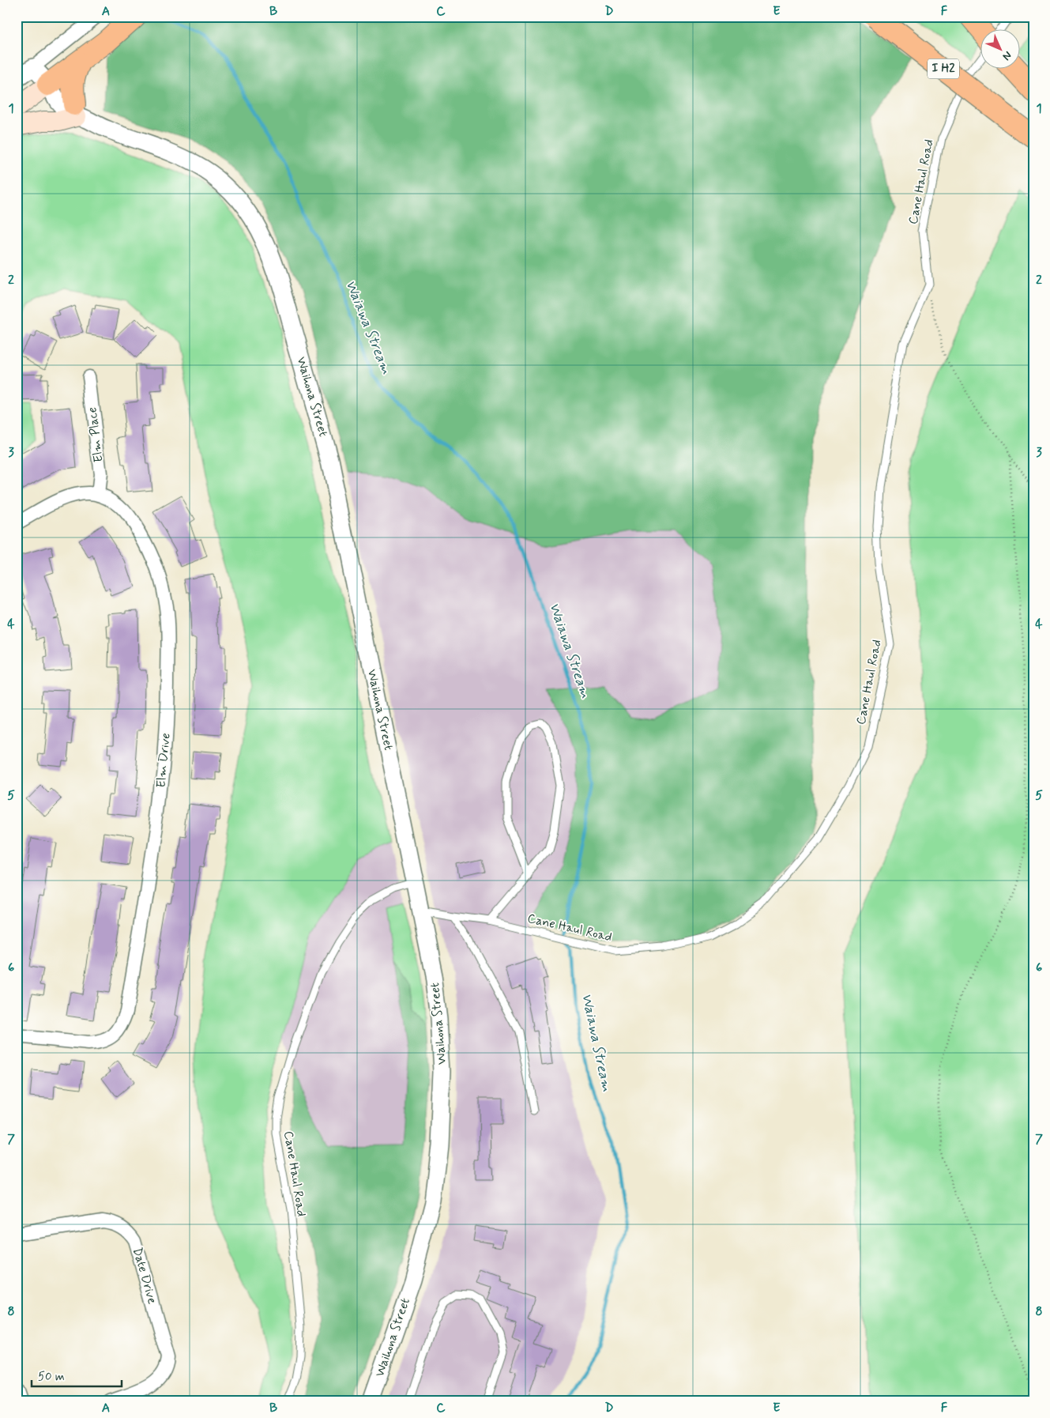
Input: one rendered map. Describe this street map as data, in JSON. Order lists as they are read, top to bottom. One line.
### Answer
{"streets":{"highway":["I H2"],"street":["Waihona Street","Elm Place","Elm Drive","Date Drive"],"lane":["Cane Haul Road"]},"crossings":[["Cane Haul Road","Waihona Street"],["Elm Place","Elm Drive"]],"water":["Waiawa Stream"],"scale_bar":"50 m","north":"bottom right","grid":{"columns":["A","B","C","D","E","F"],"rows":["1","2","3","4","5","6","7","8"]}}
